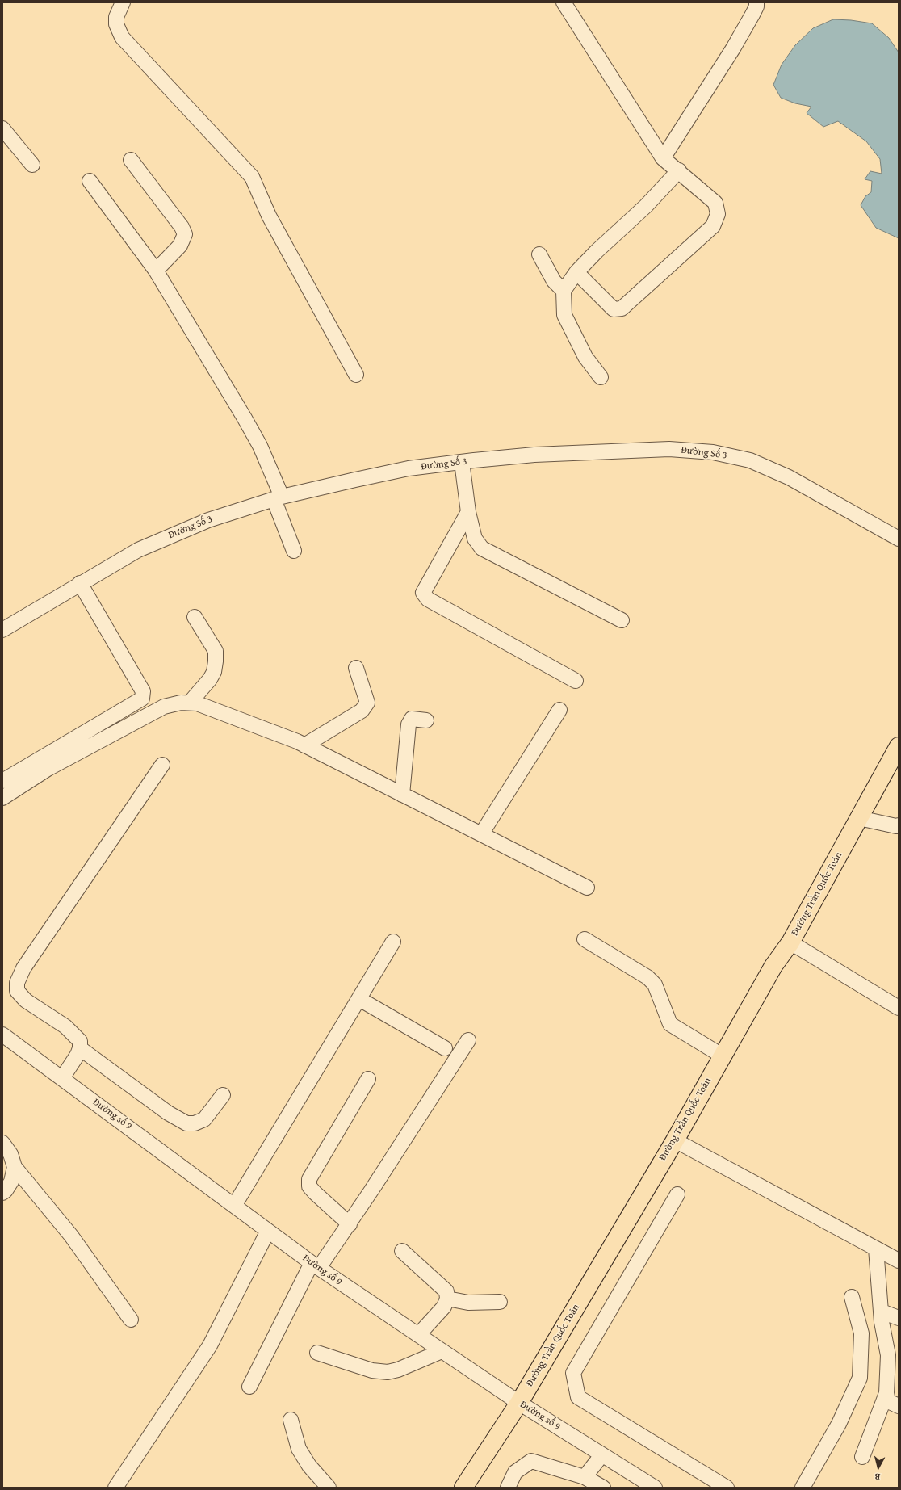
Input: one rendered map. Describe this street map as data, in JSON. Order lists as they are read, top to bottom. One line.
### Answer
{"streets":{"main road":["Đường Trần Quốc Toản"],"street":["Đường Số 3","Đường số 9"]},"crossings":[["Đường Trần Quốc Toản","Đường số 9"]],"north":"bottom"}
